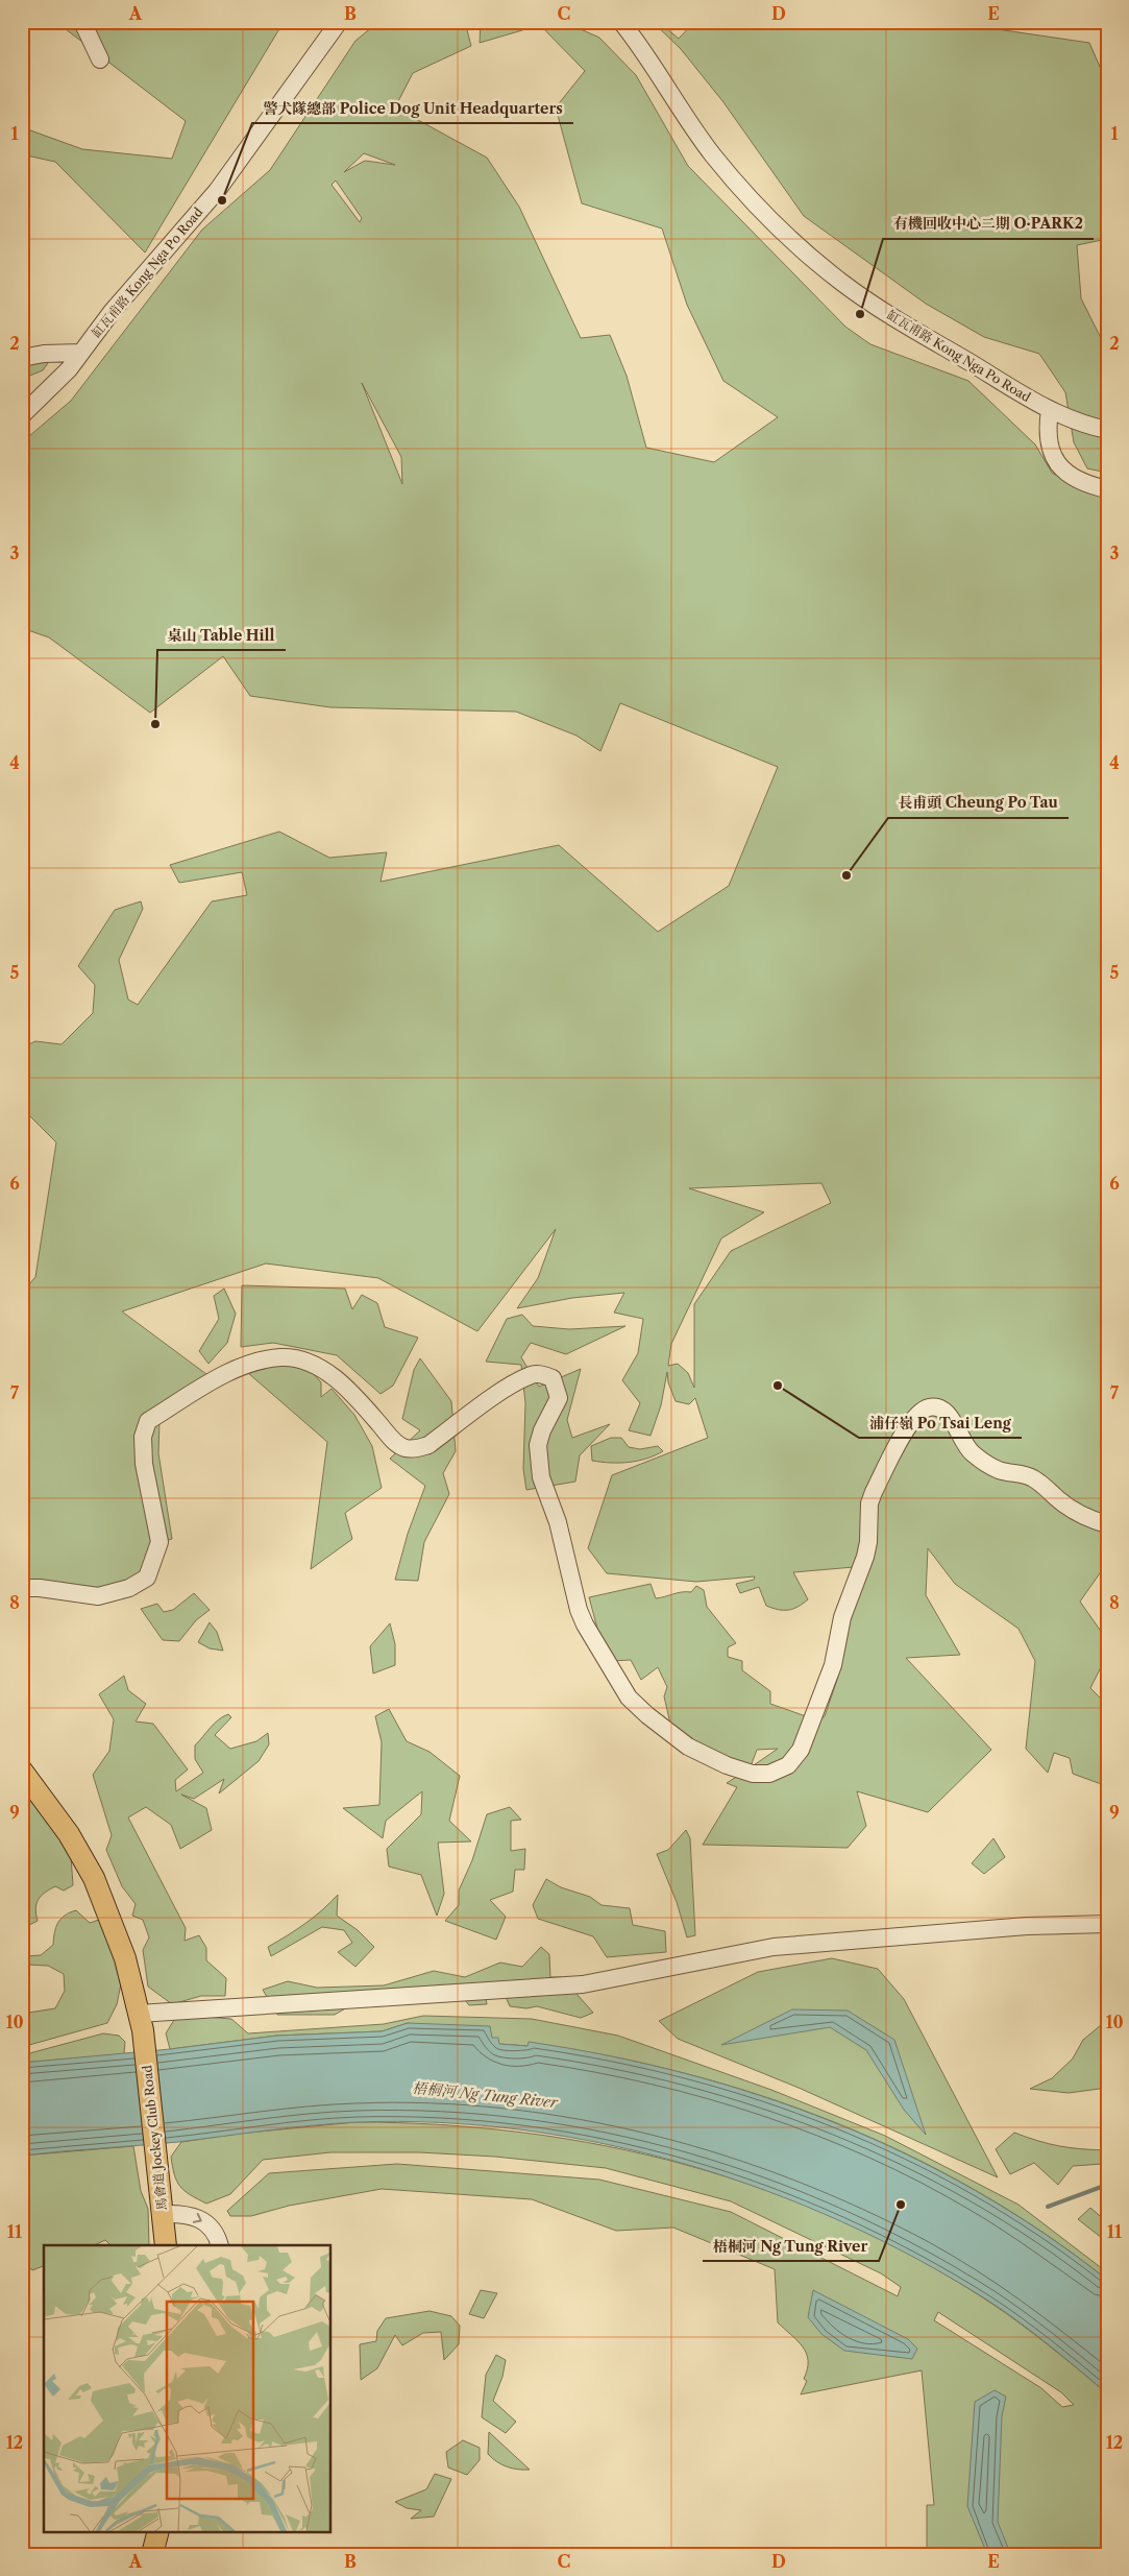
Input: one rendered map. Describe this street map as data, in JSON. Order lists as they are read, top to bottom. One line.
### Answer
{"streets":{"main road":["馬會道 Jockey Club Road"],"street":["缸瓦甫路 Kong Nga Po Road"]},"water":["梧桐河 Ng Tung River"],"places":["警犬隊總部 Police Dog Unit Headquarters","有機回收中心二期 O·PARK2","桌山 Table Hill","長甫頭 Cheung Po Tau","浦仔嶺 Po Tsai Leng","梧桐河 Ng Tung River"],"grid":{"columns":["A","B","C","D","E"],"rows":["1","2","3","4","5","6","7","8","9","10","11","12"]}}
